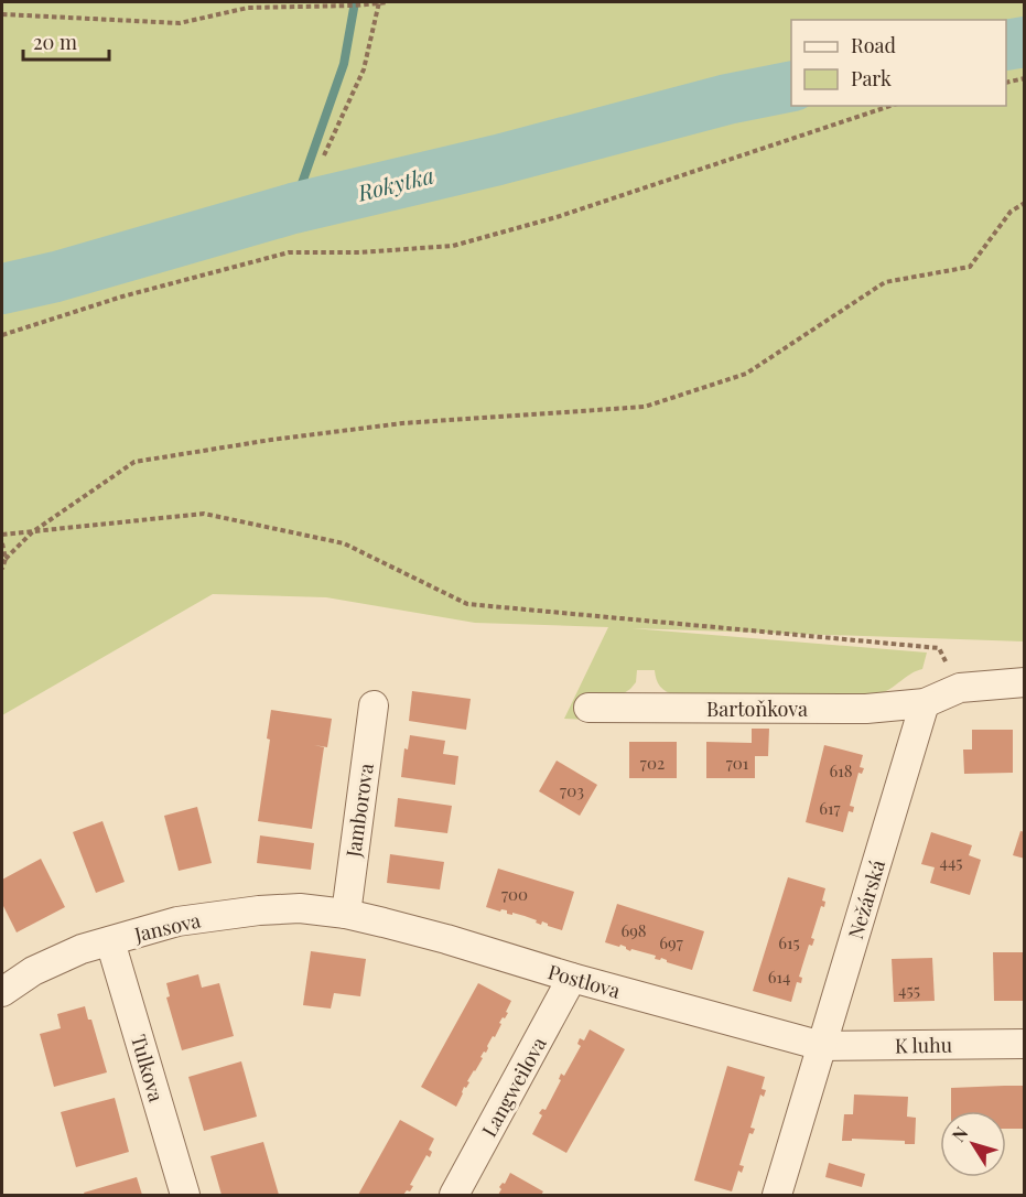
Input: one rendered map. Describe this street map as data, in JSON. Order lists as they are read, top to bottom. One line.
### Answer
{"streets":{"street":["Bartoňkova","Jamborova","Nežárská","Jansova","Postlova","K luhu","Tulkova","Langweilova"]},"crossings":[["Bartoňkova","Nežárská"],["Jamborova","Jansova"],["Jamborova","Postlova"],["Nežárská","Postlova"],["Nežárská","K luhu"],["Jansova","Postlova"],["Jansova","Tulkova"],["Postlova","K luhu"],["Postlova","Langweilova"]],"water":["Rokytka"],"house_numbers":["702","701","618","703","617","445","700","698","697","615","614","455"],"legend":["Road","Park"],"scale_bar":"20 m","north":"top left"}
